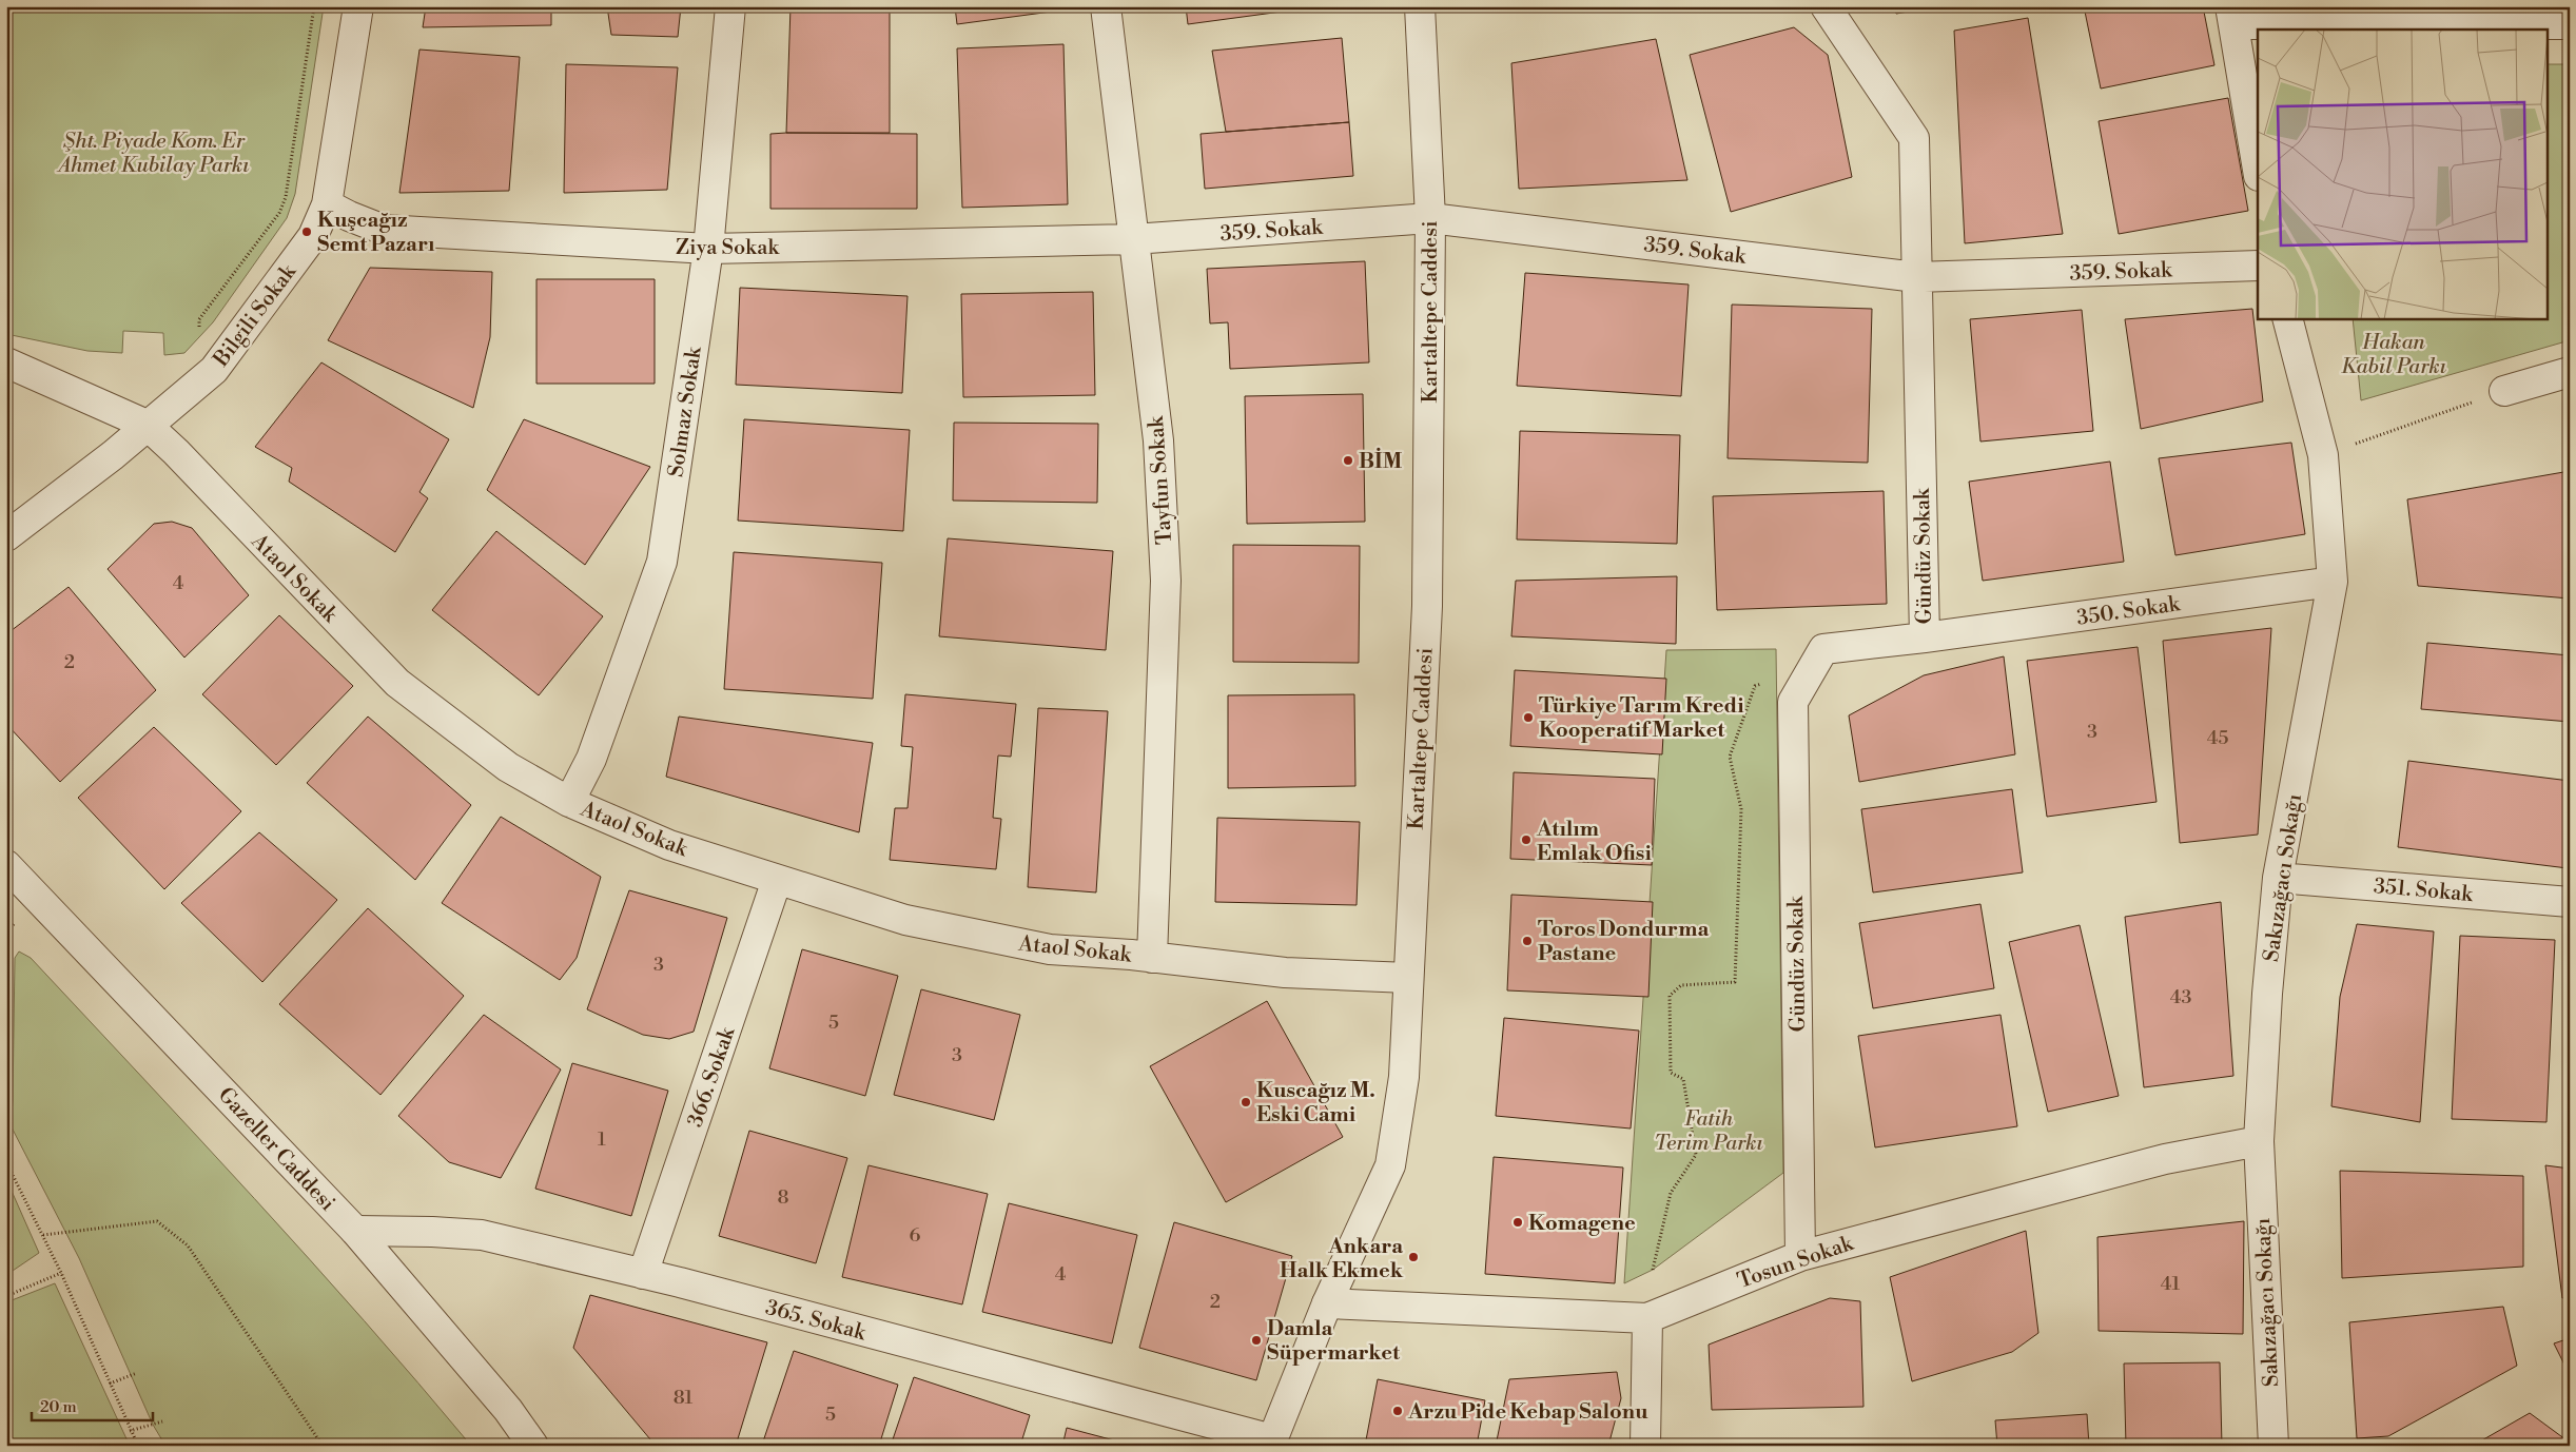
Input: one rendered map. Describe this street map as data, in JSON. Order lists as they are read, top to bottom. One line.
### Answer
{"streets":{"street":["359. Sokak","Ziya Sokak","Kartaltepe Caddesi","Bilgili Sokak","Solmaz Sokak","Tayfun Sokak","Gündüz Sokak","Ataol Sokak","350. Sokak","Sakızağacı Sokağı","351. Sokak","366. Sokak","Gazeller Caddesi","Tosun Sokak","365. Sokak"]},"crossings":[["359. Sokak","Ziya Sokak"],["359. Sokak","Kartaltepe Caddesi"],["359. Sokak","Tayfun Sokak"],["359. Sokak","Gündüz Sokak"],["Ziya Sokak","Bilgili Sokak"],["Ziya Sokak","Solmaz Sokak"],["Ziya Sokak","Tayfun Sokak"],["Kartaltepe Caddesi","Ataol Sokak"],["Kartaltepe Caddesi","Tosun Sokak"],["Kartaltepe Caddesi","365. Sokak"],["Bilgili Sokak","Ataol Sokak"],["Solmaz Sokak","Ataol Sokak"],["Tayfun Sokak","Ataol Sokak"],["Gündüz Sokak","350. Sokak"],["Gündüz Sokak","Tosun Sokak"],["Ataol Sokak","366. Sokak"],["350. Sokak","Sakızağacı Sokağı"],["Sakızağacı Sokağı","351. Sokak"],["Sakızağacı Sokağı","Tosun Sokak"],["366. Sokak","365. Sokak"],["Gazeller Caddesi","365. Sokak"]],"parks":["Şht. Piyade Kom. Er Ahmet Kubilay Parkı","Hakan Kabil Parkı","Fatih Terim Parkı"],"places":["Kuşcağız Semt Pazarı","BİM","Türkiye Tarım Kredi Kooperatif Market","Atılım Emlak Ofisi","Toros Dondurma Pastane","Kuscağız M. Eski Cami","Komagene","Ankara Halk Ekmek","Damla Süpermarket","Arzu Pide Kebap Salonu"],"house_numbers":["4","2","3","45","3","43","5","3","1","8","6","4","41","2","81","5"],"scale_bar":"20 m"}
